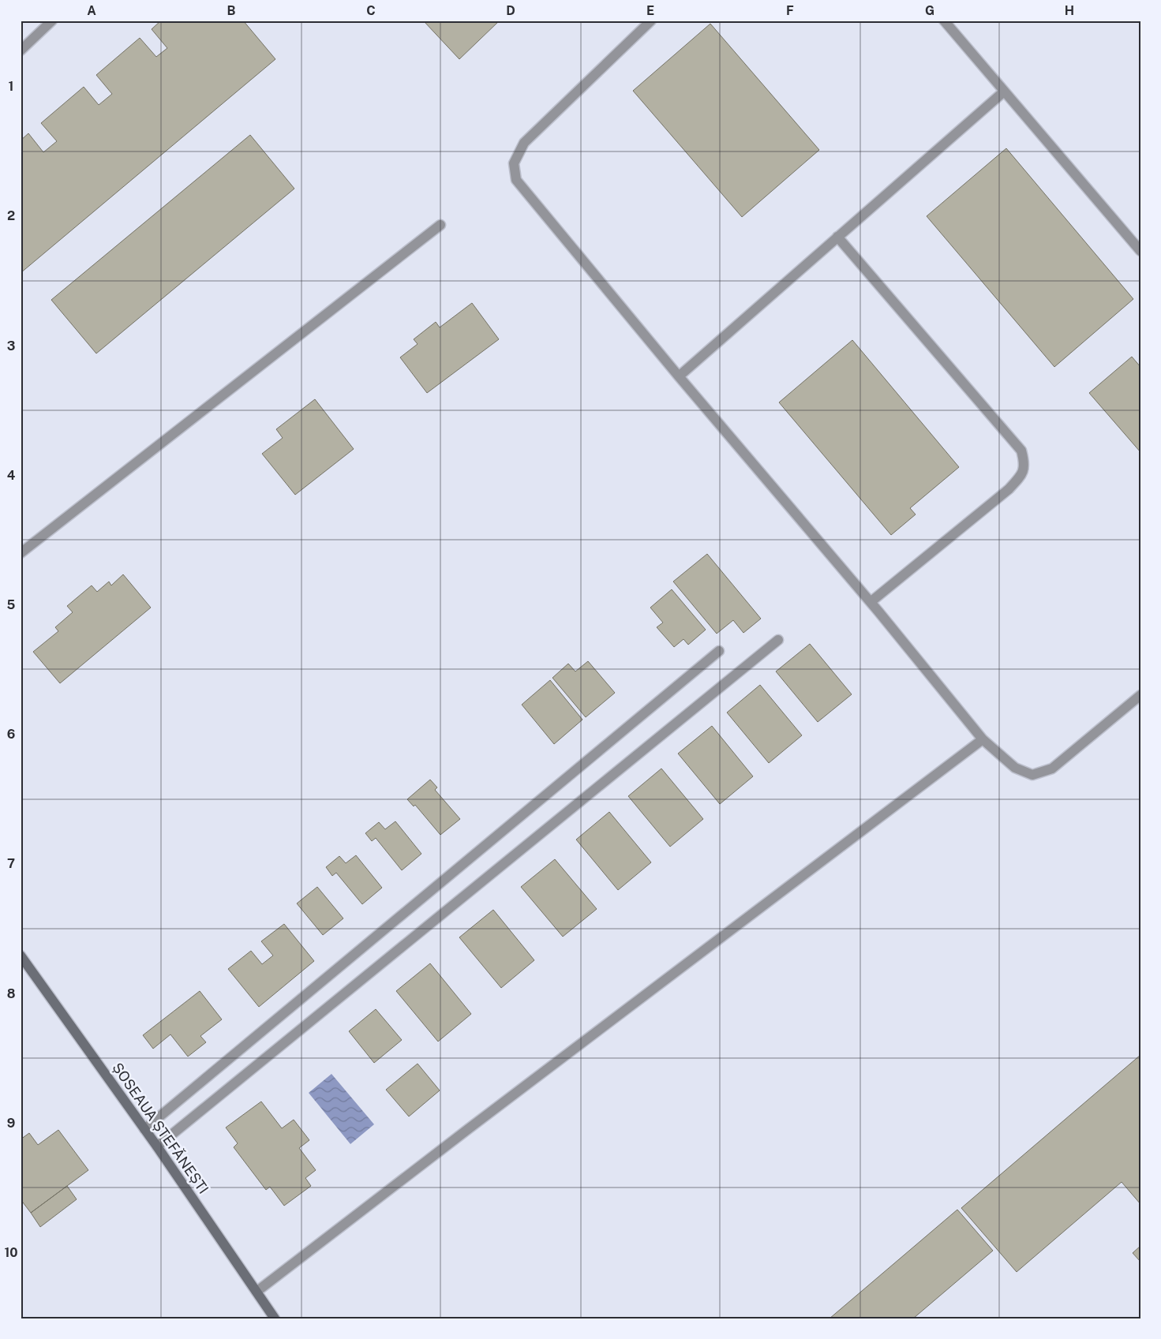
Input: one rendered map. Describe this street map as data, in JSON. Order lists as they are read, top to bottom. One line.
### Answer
{"streets":{"main road":["ȘOSEAUA ȘTEFĂNEȘTI"]},"grid":{"columns":["A","B","C","D","E","F","G","H"],"rows":["1","2","3","4","5","6","7","8","9","10"]}}
